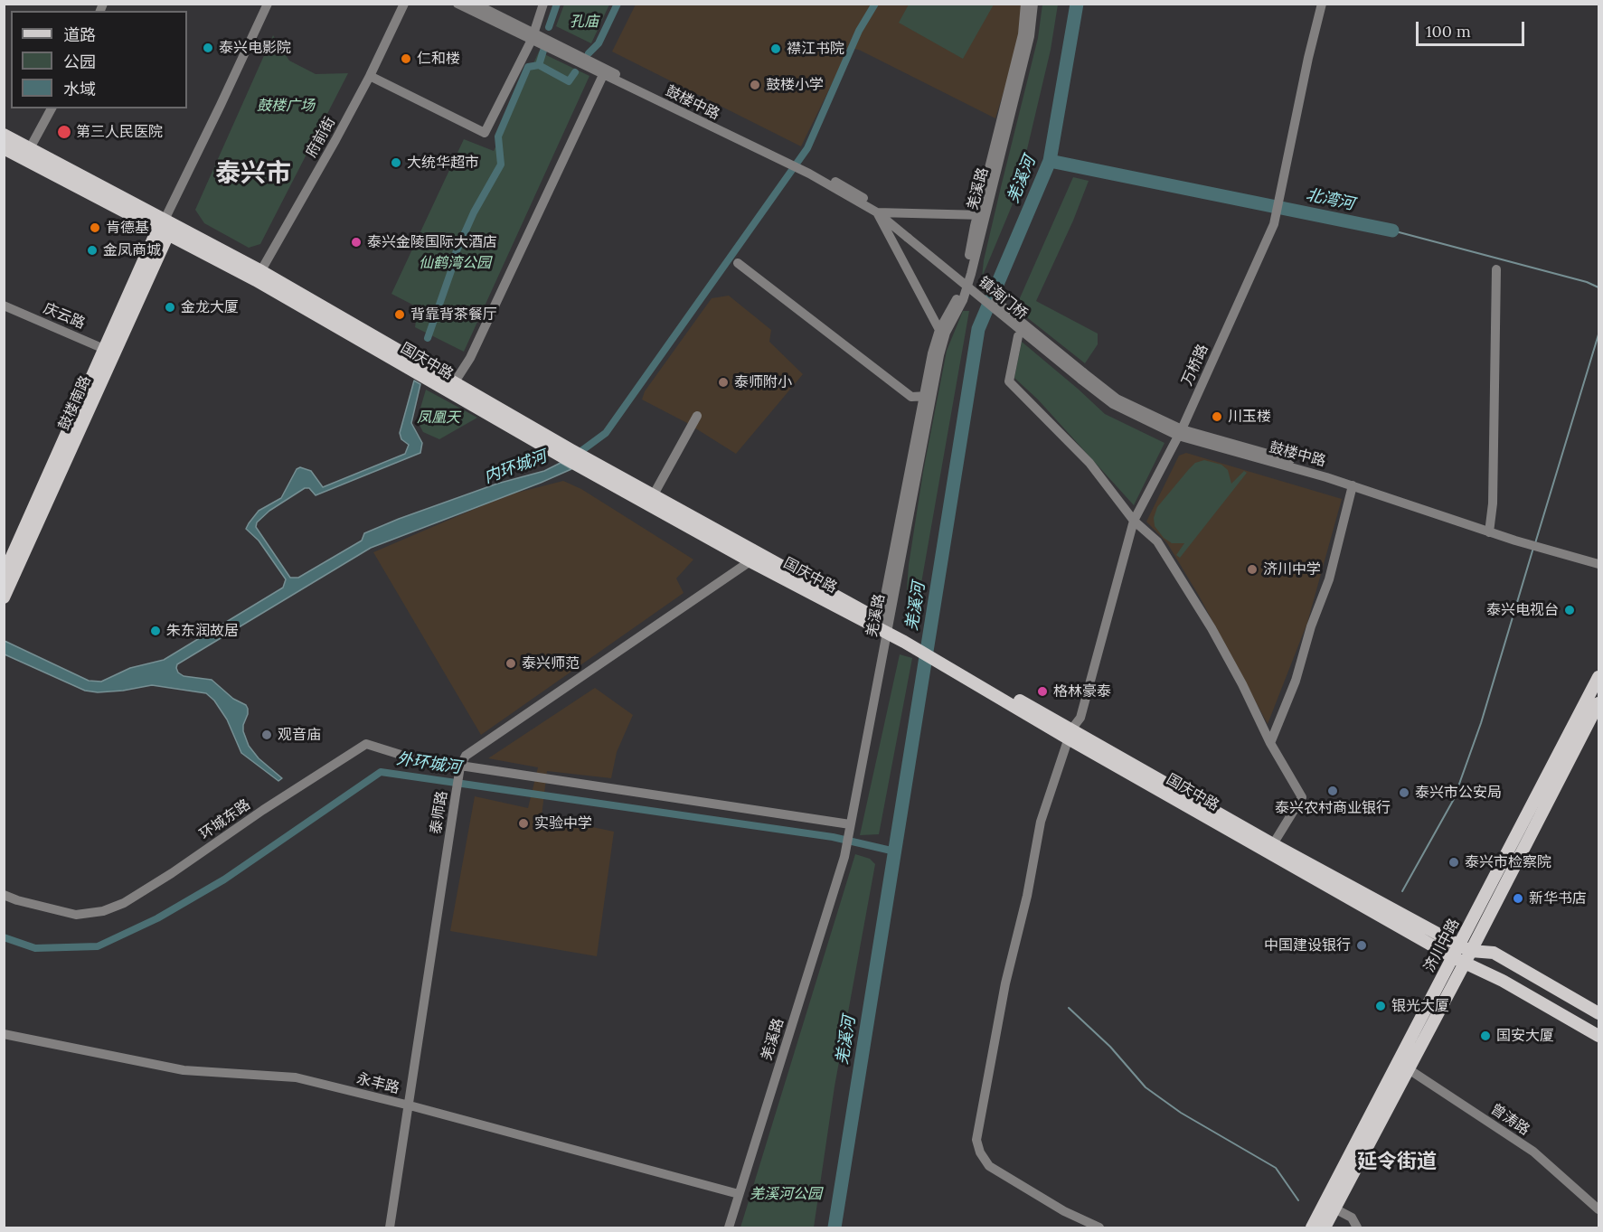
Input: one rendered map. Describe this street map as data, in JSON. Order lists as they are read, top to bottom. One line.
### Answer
{"streets":{"main road":["国庆中路","鼓楼南路","济川中路"],"street":["鼓楼中路","府前街","羌溪路","镇海门桥","庆云路","万桥路","泰师路","环城东路","永丰路","曾涛路"]},"crossings":[["鼓楼中路","镇海门桥"],["鼓楼中路","万桥路"],["府前街","国庆中路"],["羌溪路","国庆中路"],["羌溪路","环城东路"],["羌溪路","永丰路"],["庆云路","鼓楼南路"],["国庆中路","万桥路"],["国庆中路","鼓楼南路"],["国庆中路","济川中路"],["泰师路","环城东路"],["泰师路","永丰路"],["济川中路","曾涛路"]],"districts":["泰兴市","延令街道"],"water":["羌溪河","北湾河","内环城河","外环城河"],"parks":["孔庙","鼓楼广场","仙鹤湾公园","凤凰天","羌溪河公园"],"places":["泰兴电影院","襟江书院","仁和楼","鼓楼小学","第三人民医院","大统华超市","肯德基","泰兴金陵国际大酒店","金凤商城","金龙大厦","背靠背茶餐厅","泰师附小","川玉楼","济川中学","泰兴电视台","朱东润故居","泰兴师范","格林豪泰","观音庙","泰兴农村商业银行","泰兴市公安局","实验中学","泰兴市检察院","新华书店","中国建设银行","银光大厦","国安大厦"],"legend":["道路","公园","水域"],"scale_bar":"100 m"}
